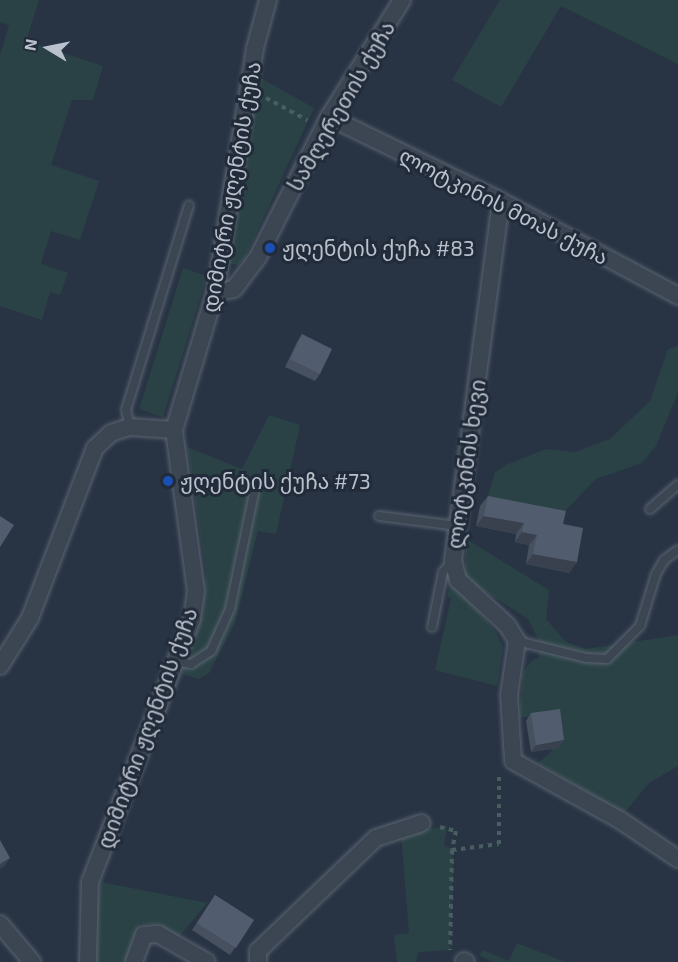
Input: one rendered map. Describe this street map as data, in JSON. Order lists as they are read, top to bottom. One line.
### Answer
{"streets":{"street":["სამღერეთის ქუჩა","დიმიტრი ჟღენტის ქუჩა","ლოტკინის მთას ქუჩა","ლოტკინის ხევი"]},"crossings":[["სამღერეთის ქუჩა","დიმიტრი ჟღენტის ქუჩა"],["სამღერეთის ქუჩა","ლოტკინის მთას ქუჩა"],["ლოტკინის მთას ქუჩა","ლოტკინის ხევი"]],"places":["ჟღენტის ქუჩა #83","ჟღენტის ქუჩა #73"],"north":"left"}
